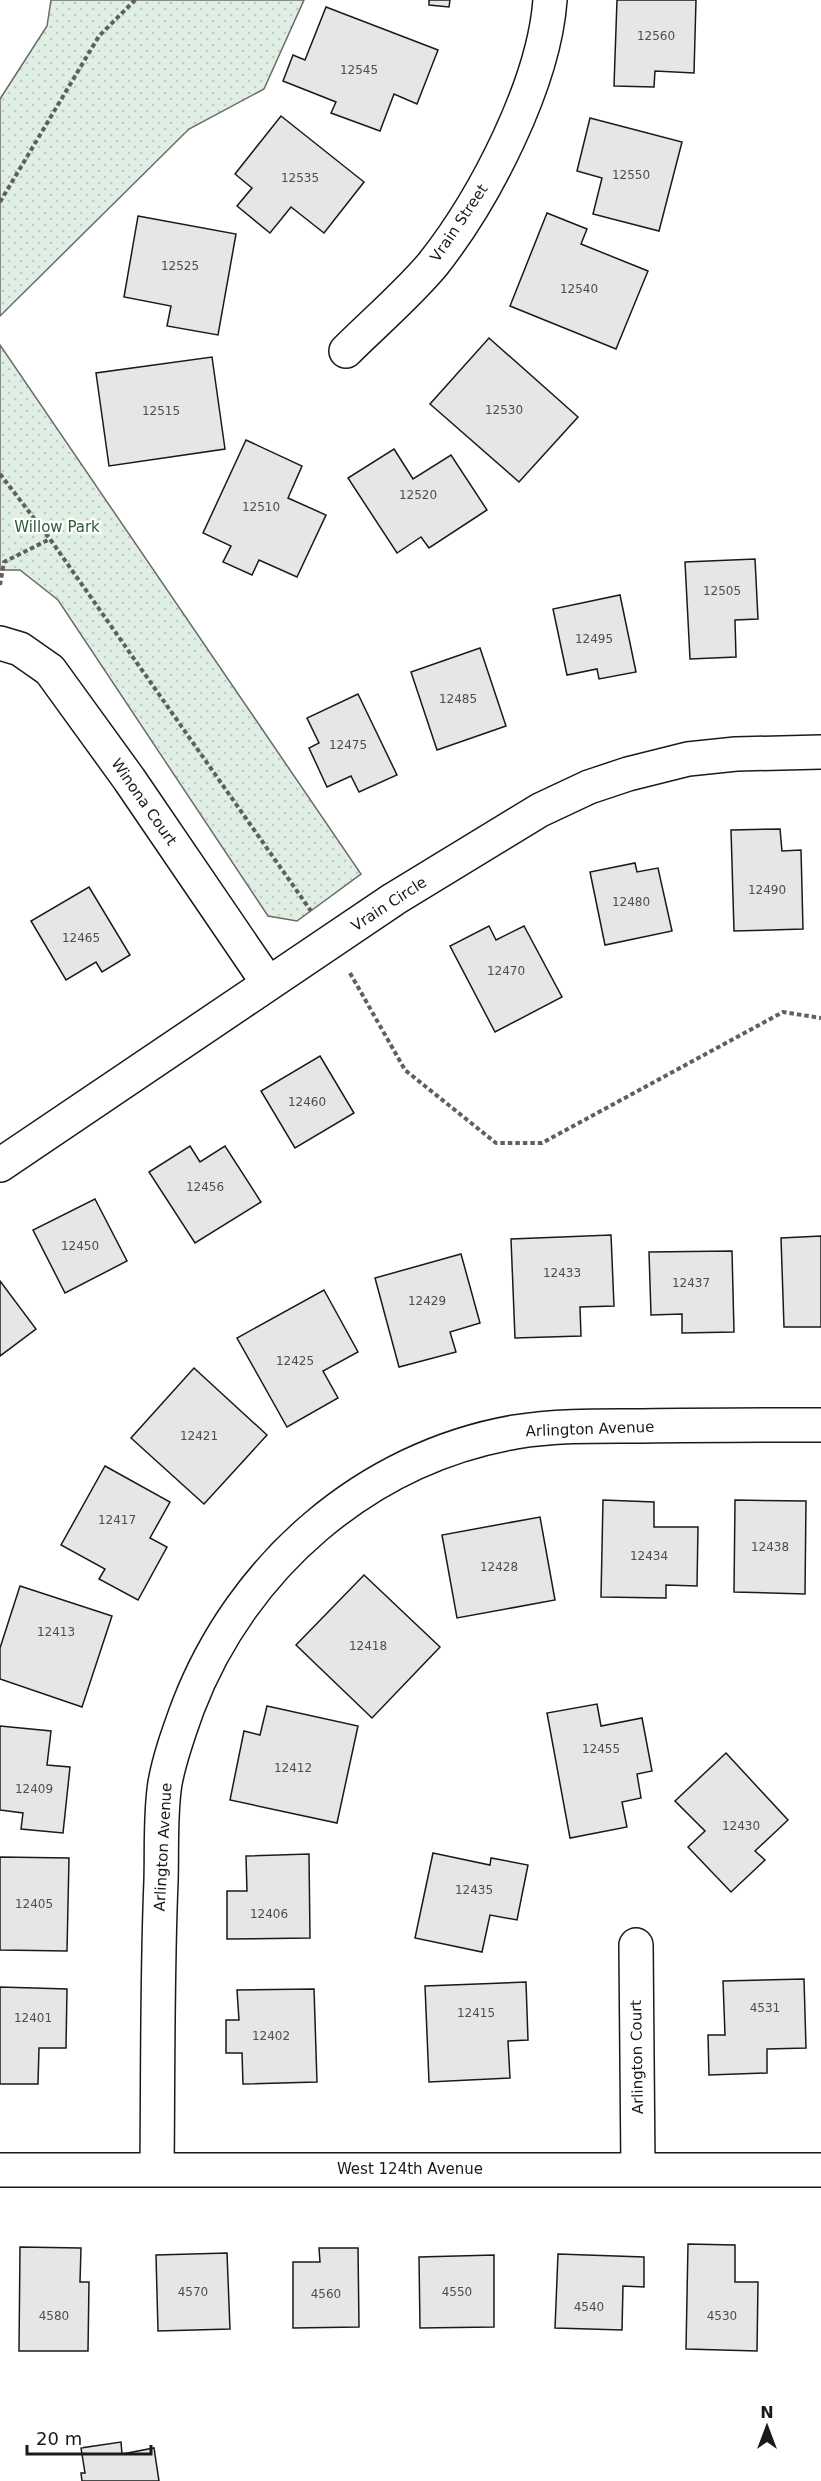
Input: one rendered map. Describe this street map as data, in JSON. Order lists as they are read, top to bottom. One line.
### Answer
{"streets":{"street":["Vrain Street","Winona Court","Vrain Circle","Arlington Avenue","Arlington Court","West 124th Avenue"]},"crossings":[["Winona Court","Vrain Circle"],["Arlington Avenue","West 124th Avenue"],["Arlington Court","West 124th Avenue"]],"parks":["Willow Park"],"house_numbers":["12560","12545","12550","12535","12525","12540","12530","12515","12520","12510","12505","12495","12485","12475","12490","12480","12465","12470","12460","12456","12450","12433","12437","12429","12425","12421","12417","12438","12434","12428","12413","12418","12455","12412","12409","12430","12435","12405","12406","4531","12415","12401","12402","4570","4550","4560","4540","4580","4530"],"scale_bar":"20 m","north":"top"}
